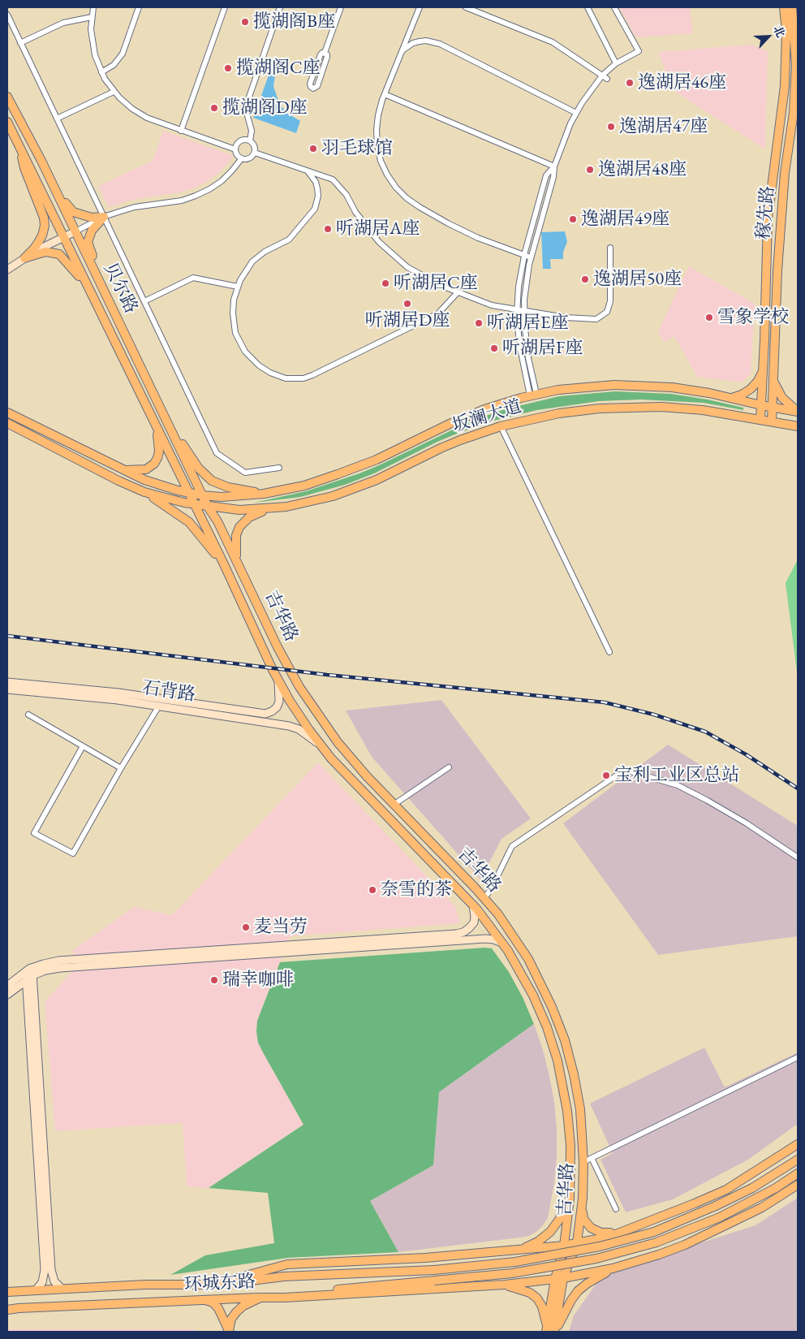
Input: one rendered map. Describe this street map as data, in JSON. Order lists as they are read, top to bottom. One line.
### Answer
{"streets":{"main road":["稼先路","贝尔路","坂澜大道","吉华路","环城东路"],"street":["石背路"]},"crossings":[["稼先路","坂澜大道"],["贝尔路","坂澜大道"],["贝尔路","吉华路"],["坂澜大道","吉华路"],["吉华路","石背路"]],"places":["揽湖阁B座","揽湖阁C座","逸湖居46座","揽湖阁D座","逸湖居47座","羽毛球馆","逸湖居48座","逸湖居49座","听湖居A座","逸湖居50座","听湖居C座","听湖居D座","雪象学校","听湖居E座","听湖居F座","宝利工业区总站","奈雪的茶","麦当劳","瑞幸咖啡"],"north":"top right"}
